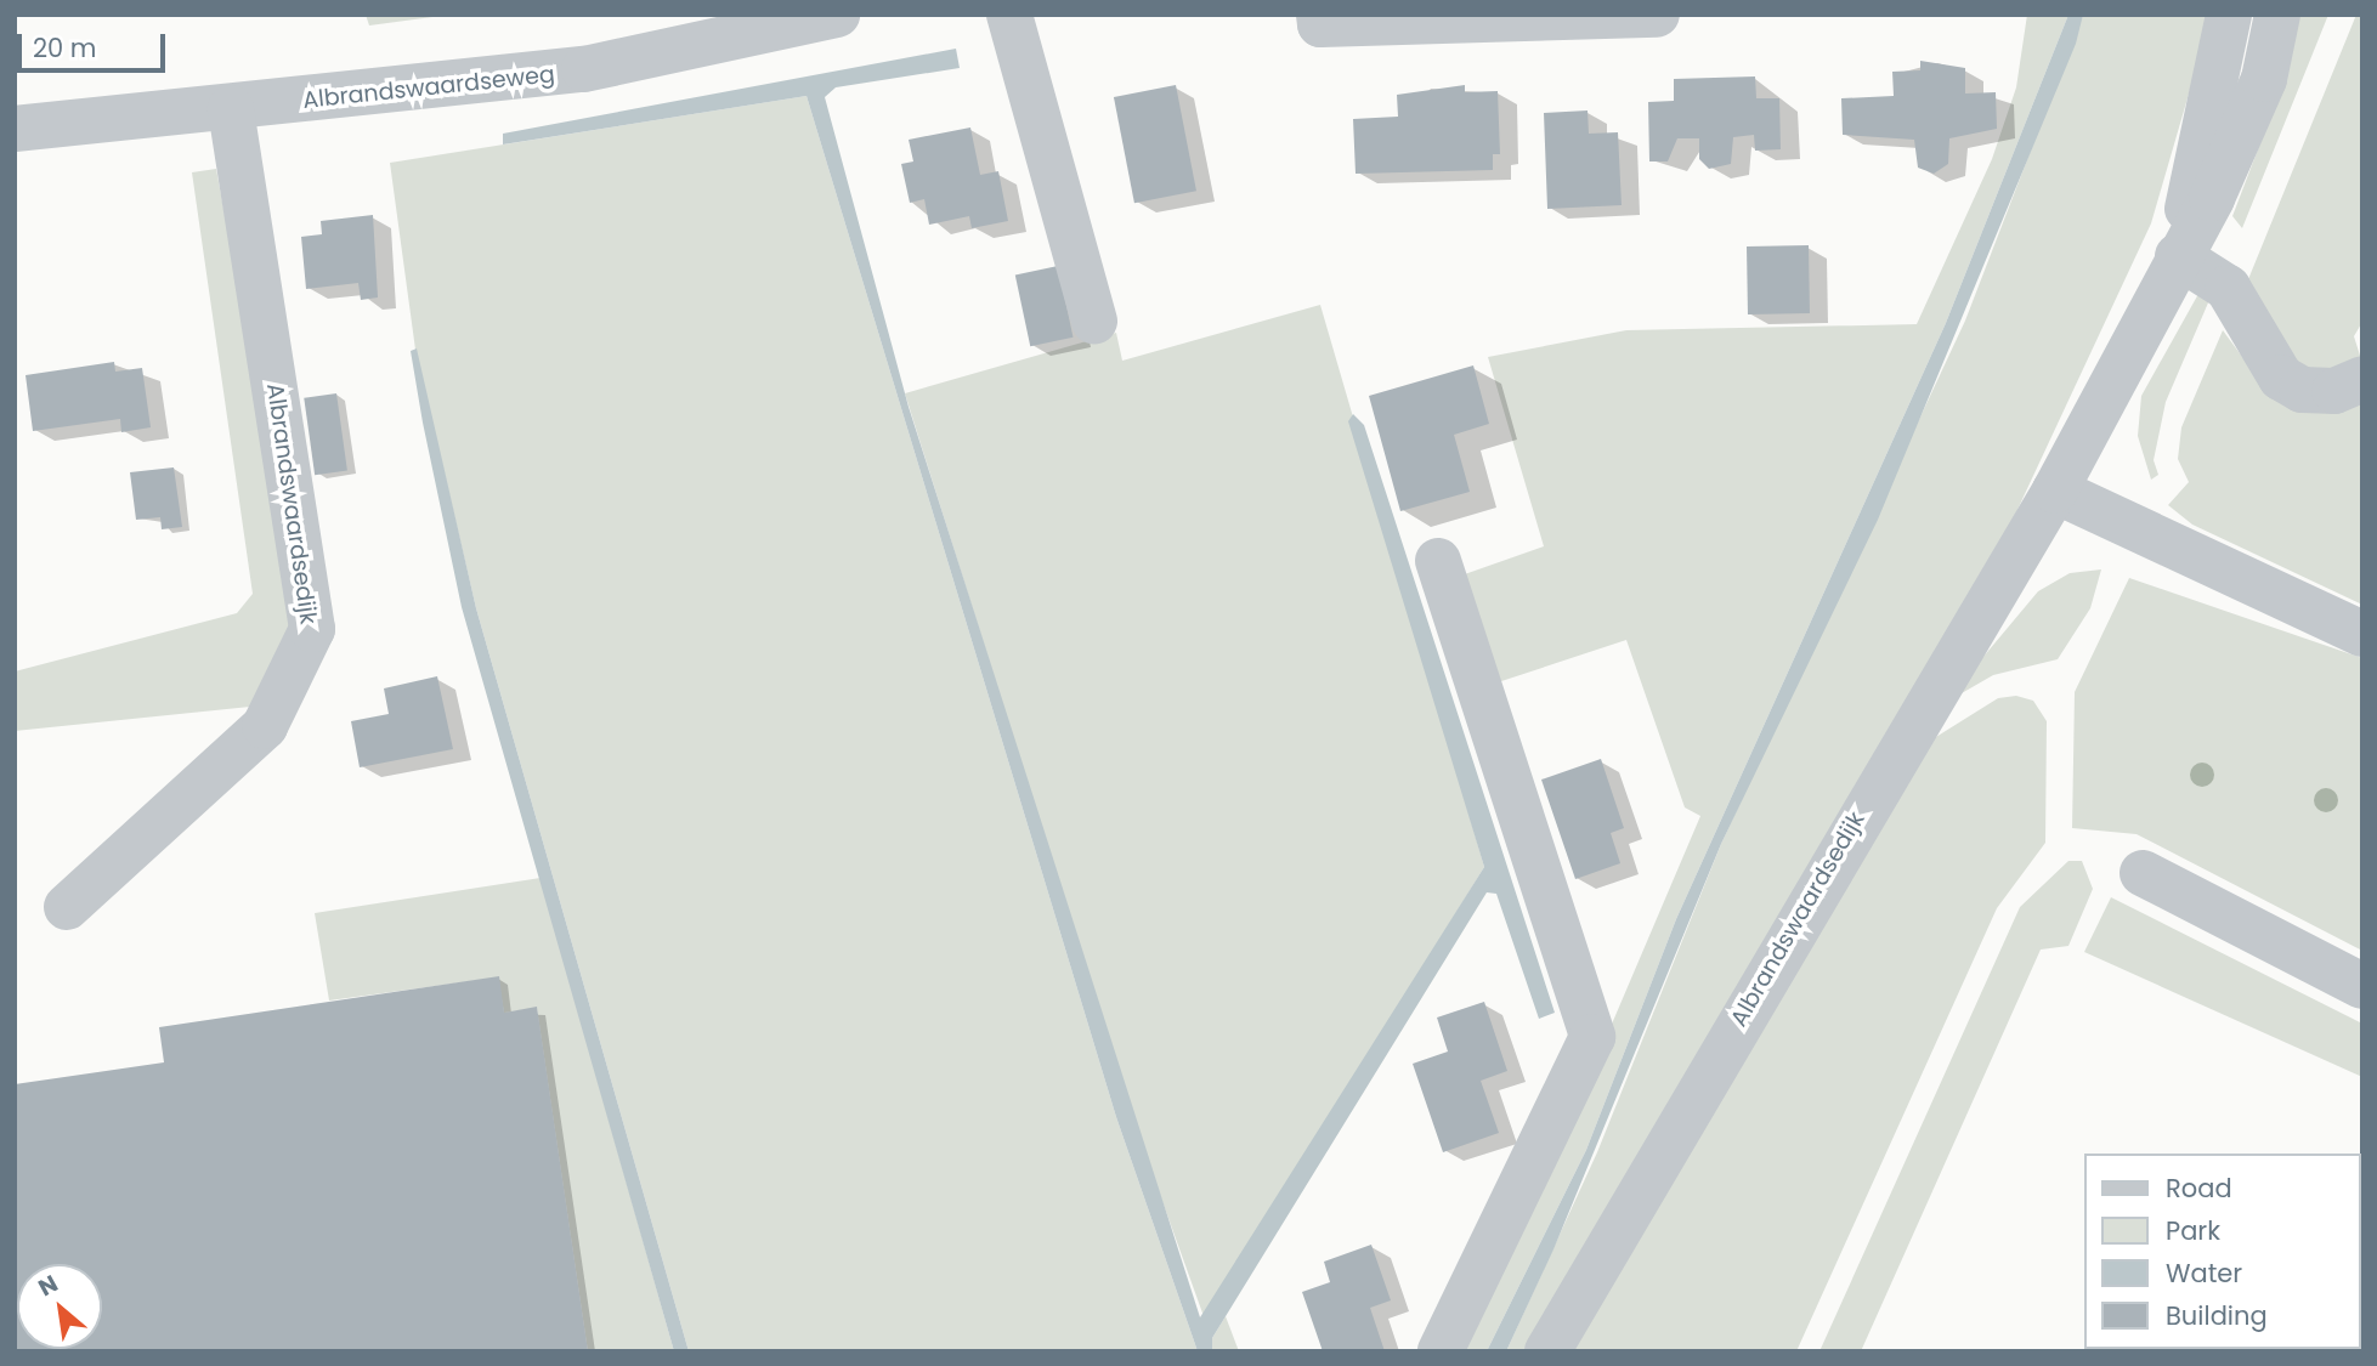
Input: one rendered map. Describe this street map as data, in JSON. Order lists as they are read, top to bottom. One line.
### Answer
{"streets":{"street":["Albrandswaardseweg","Albrandswaardsedijk"]},"crossings":[["Albrandswaardseweg","Albrandswaardsedijk"]],"legend":["Road","Park","Water","Building"],"scale_bar":"20 m","north":"top left"}
